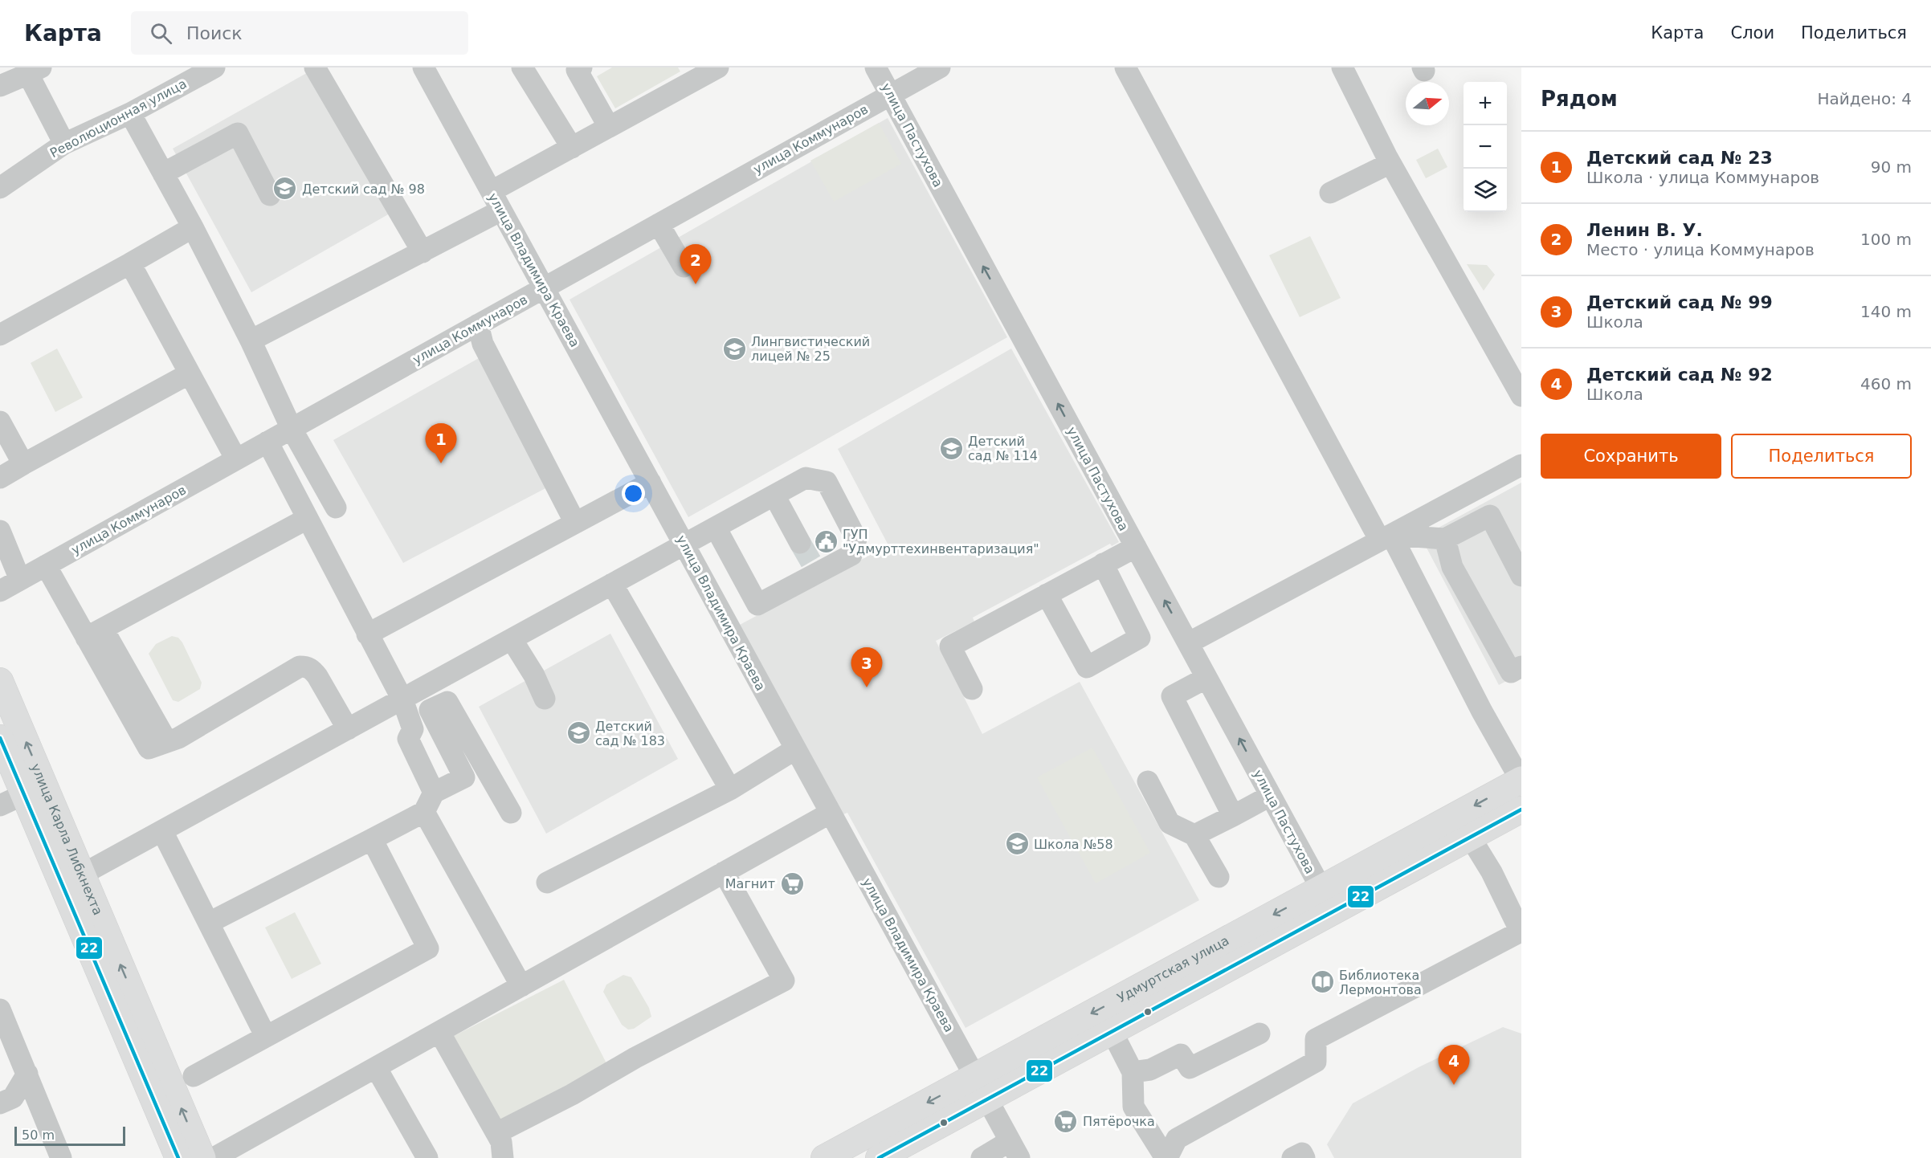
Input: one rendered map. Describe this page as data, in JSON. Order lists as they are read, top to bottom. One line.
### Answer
{"streets":{"main road":["улица Карла Либкнехта","Удмуртская улица"],"street":["Революционная улица","улица Пастухова","улица Коммунаров","улица Владимира Краева"]},"crossings":[["улица Пастухова","улица Коммунаров"],["улица Пастухова","Удмуртская улица"],["улица Коммунаров","улица Владимира Краева"],["улица Владимира Краева","Удмуртская улица"]],"one_way":["улица Пастухова"],"places":{"school or university":["Детский сад № 98","Лингвистический лицей № 25","Детский сад № 114","Детский сад № 183","Школа №58"],"public building":["ГУП \"Удмурттехинвентаризация\""],"supermarket":["Магнит","Пятёрочка"],"library":["Библиотека Лермонтова"]},"lines":["transit line 22"],"scale_bar":"50 m","north":"right","page":{"header":"Карта","search":"Поиск","nav":["Карта","Слои","Поделиться"],"heading":["Рядом","Найдено: 4"],"map_buttons":["+","−"],"list":[{"mark":"1","name":"Детский сад № 23","note":"Школа · улица Коммунаров","value":"90 m"},{"mark":"2","name":"Ленин В. У.","note":"Место · улица Коммунаров","value":"100 m"},{"mark":"3","name":"Детский сад № 99","note":"Школа","value":"140 m"},{"mark":"4","name":"Детский сад № 92","note":"Школа","value":"460 m"}],"pins":["2","1","3","4"],"buttons":["Сохранить","Поделиться"],"scale":"50 m"}}
